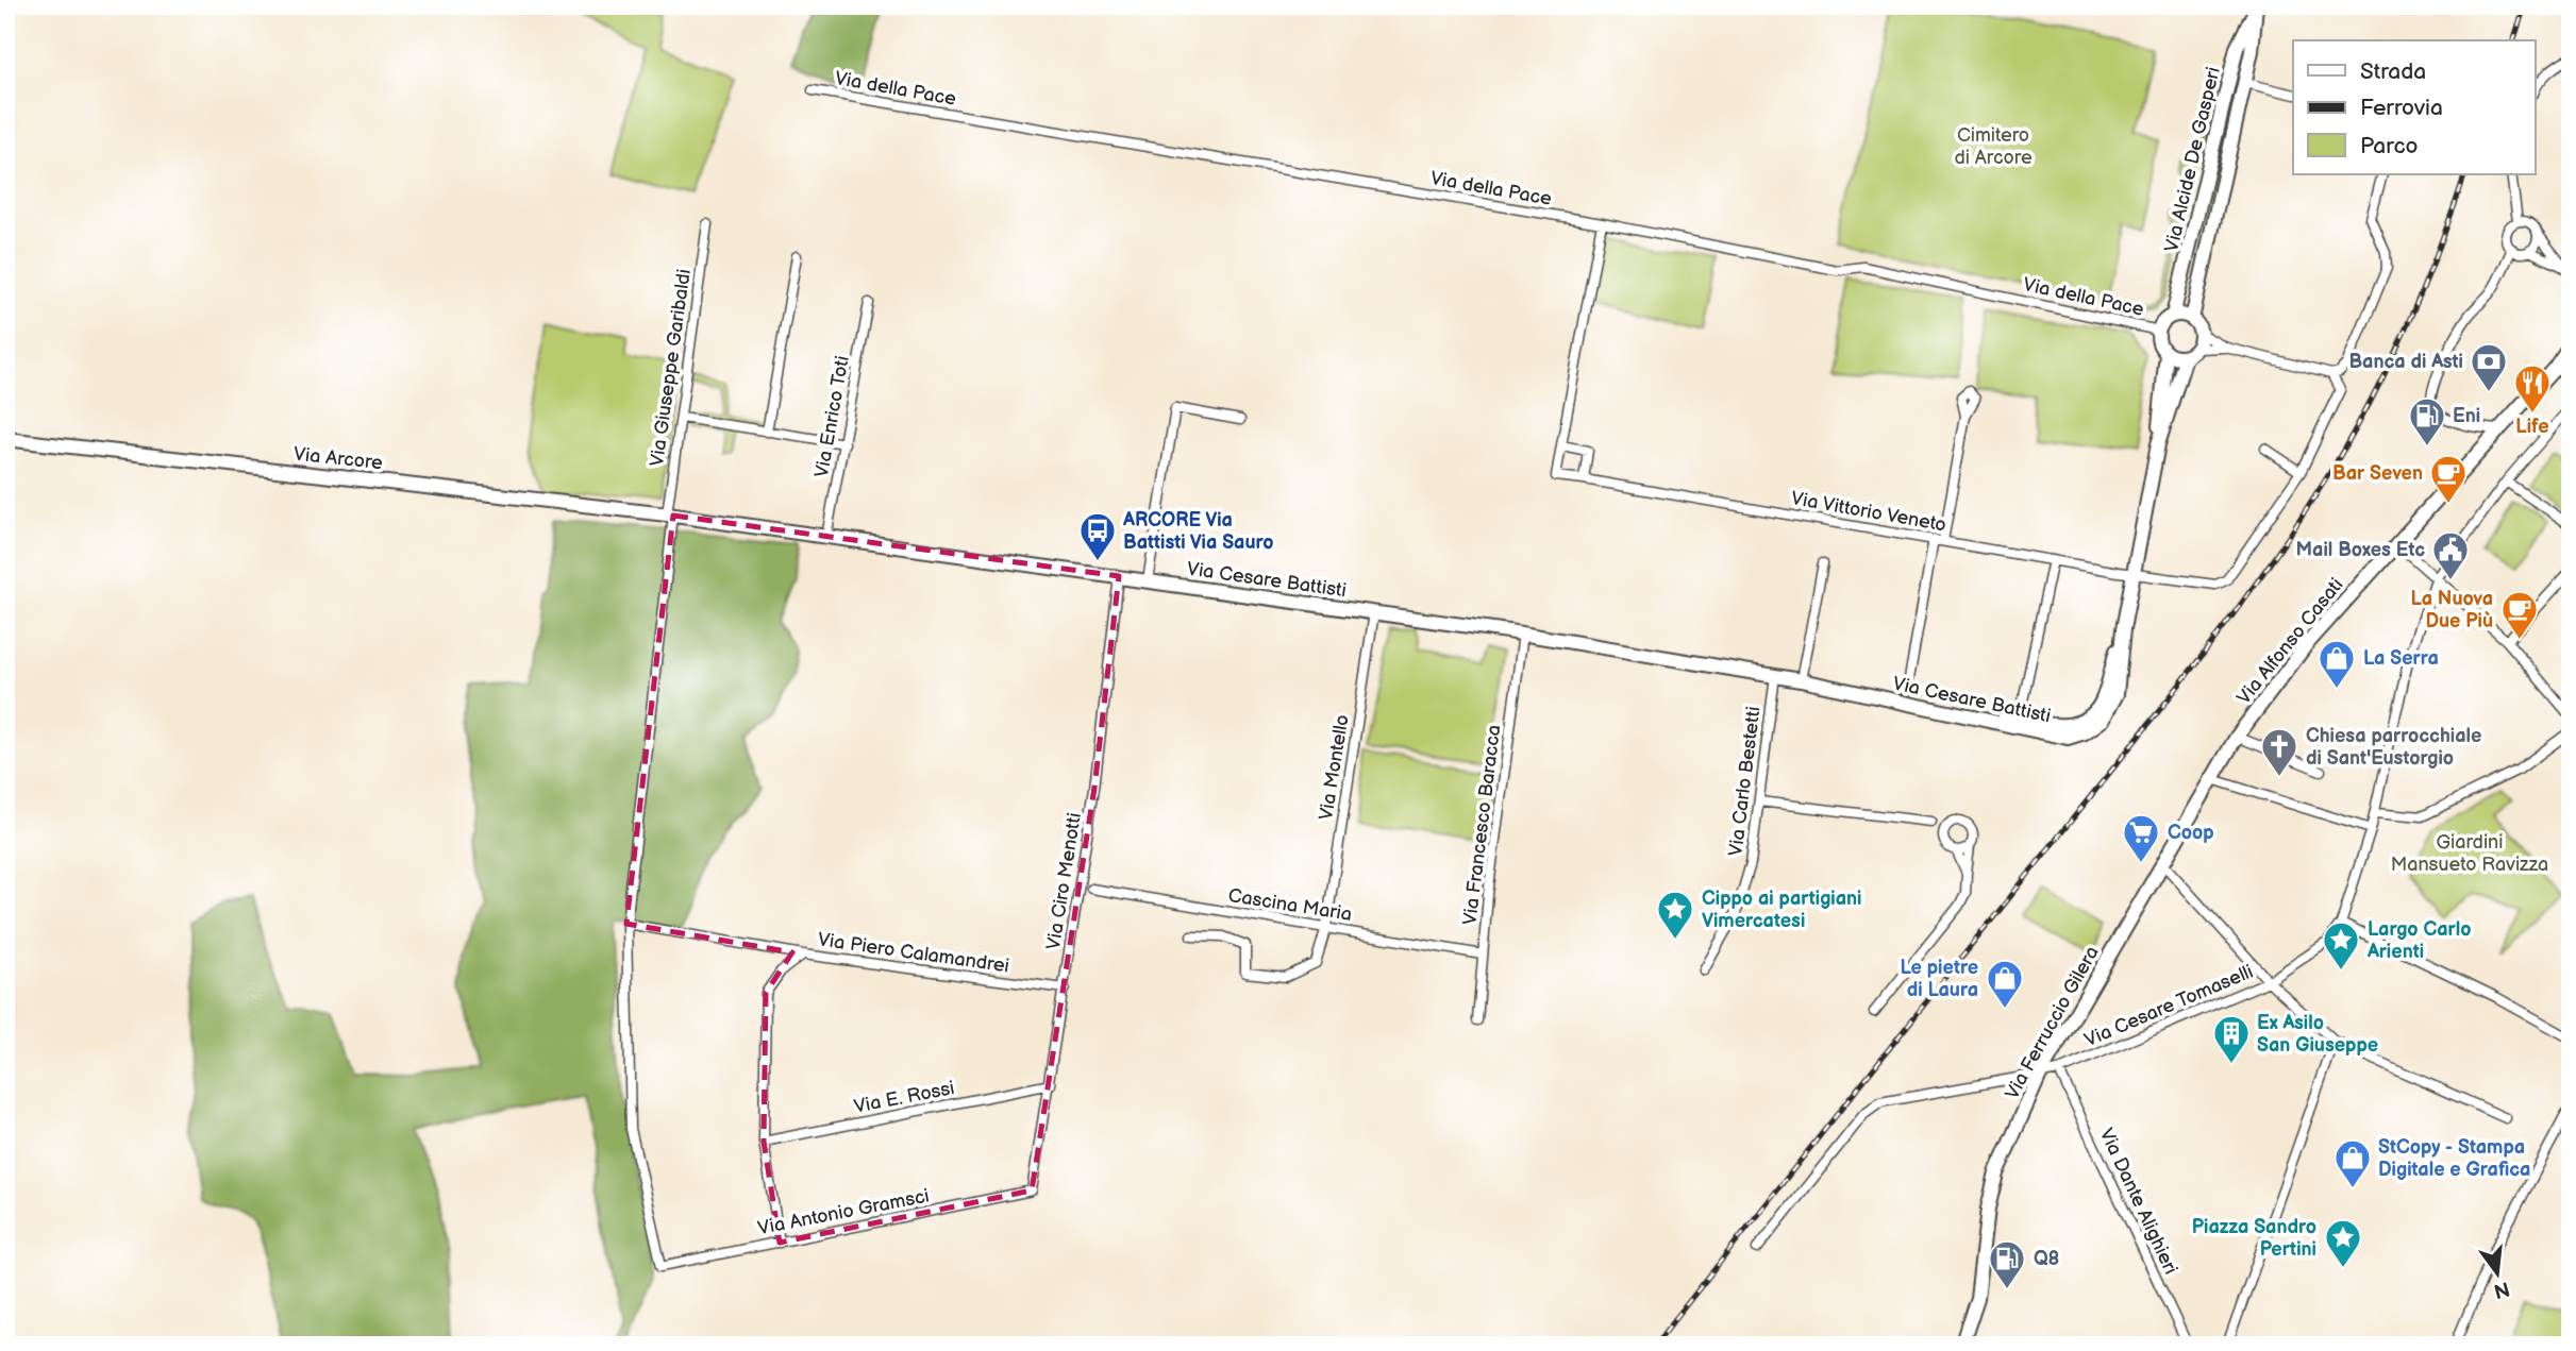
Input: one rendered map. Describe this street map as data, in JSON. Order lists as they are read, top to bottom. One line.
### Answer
{"streets":{"street":["Via della Pace","Via Alcide De Gasperi","Via Giuseppe Garibaldi","Via Enrico Toti","Via Arcore","Via Vittorio Veneto","Via Cesare Battisti","Via Alfonso Casati","Via Montello","Via Carlo Bestetti","Via Francesco Baracca","Via Ciro Menotti","Cascina Maria","Via Piero Calamandrei","Via Cesare Tomaselli","Via Ferruccio Gilera","Via E. Rossi","Via Dante Alighieri","Via Antonio Gramsci"]},"crossings":[["Via della Pace","Via Alcide De Gasperi"],["Via Giuseppe Garibaldi","Via Arcore"],["Via Giuseppe Garibaldi","Via Cesare Battisti"],["Via Giuseppe Garibaldi","Via Piero Calamandrei"],["Via Giuseppe Garibaldi","Via Antonio Gramsci"],["Via Enrico Toti","Via Cesare Battisti"],["Via Arcore","Via Cesare Battisti"],["Via Vittorio Veneto","Via Cesare Battisti"],["Via Cesare Battisti","Via Montello"],["Via Cesare Battisti","Via Carlo Bestetti"],["Via Cesare Battisti","Via Francesco Baracca"],["Via Cesare Battisti","Via Ciro Menotti"],["Via Alfonso Casati","Via Ferruccio Gilera"],["Via Montello","Cascina Maria"],["Via Francesco Baracca","Cascina Maria"],["Via Ciro Menotti","Via Piero Calamandrei"],["Via Ciro Menotti","Via E. Rossi"],["Via Ciro Menotti","Via Antonio Gramsci"],["Via Cesare Tomaselli","Via Ferruccio Gilera"],["Via Cesare Tomaselli","Via Dante Alighieri"]],"parks":["Cimitero di Arcore","Giardini Mansueto Ravizza"],"places":{"bank":["Banca di Asti"],"restaurant":["Life"],"fuel station":["Eni","Q8"],"cafe":["Bar Seven","La Nuova Due Più"],"bus stop":["ARCORE Via Battisti Via Sauro"],"public building":["Mail Boxes Etc"],"shop":["La Serra","Le pietre di Laura","StCopy - Stampa Digitale e Grafica"],"church":["Chiesa parrocchiale di Sant'Eustorgio"],"supermarket":["Coop"],"place":["Cippo ai partigiani Vimercatesi","Largo Carlo Arienti","Piazza Sandro Pertini"],"building":["Ex Asilo San Giuseppe"]},"legend":["Strada","Ferrovia","Parco"],"north":"bottom"}
